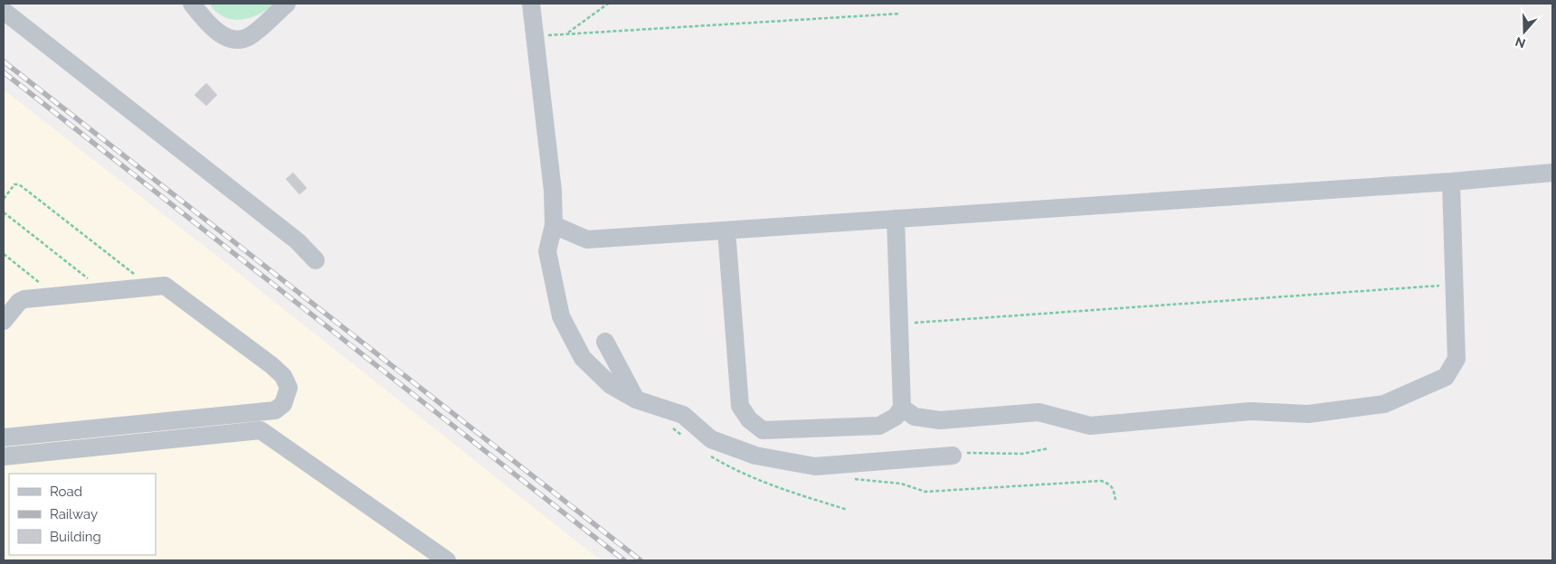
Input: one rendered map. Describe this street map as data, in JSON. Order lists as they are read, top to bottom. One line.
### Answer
{"legend":["Road","Railway","Building"],"north":"bottom"}
